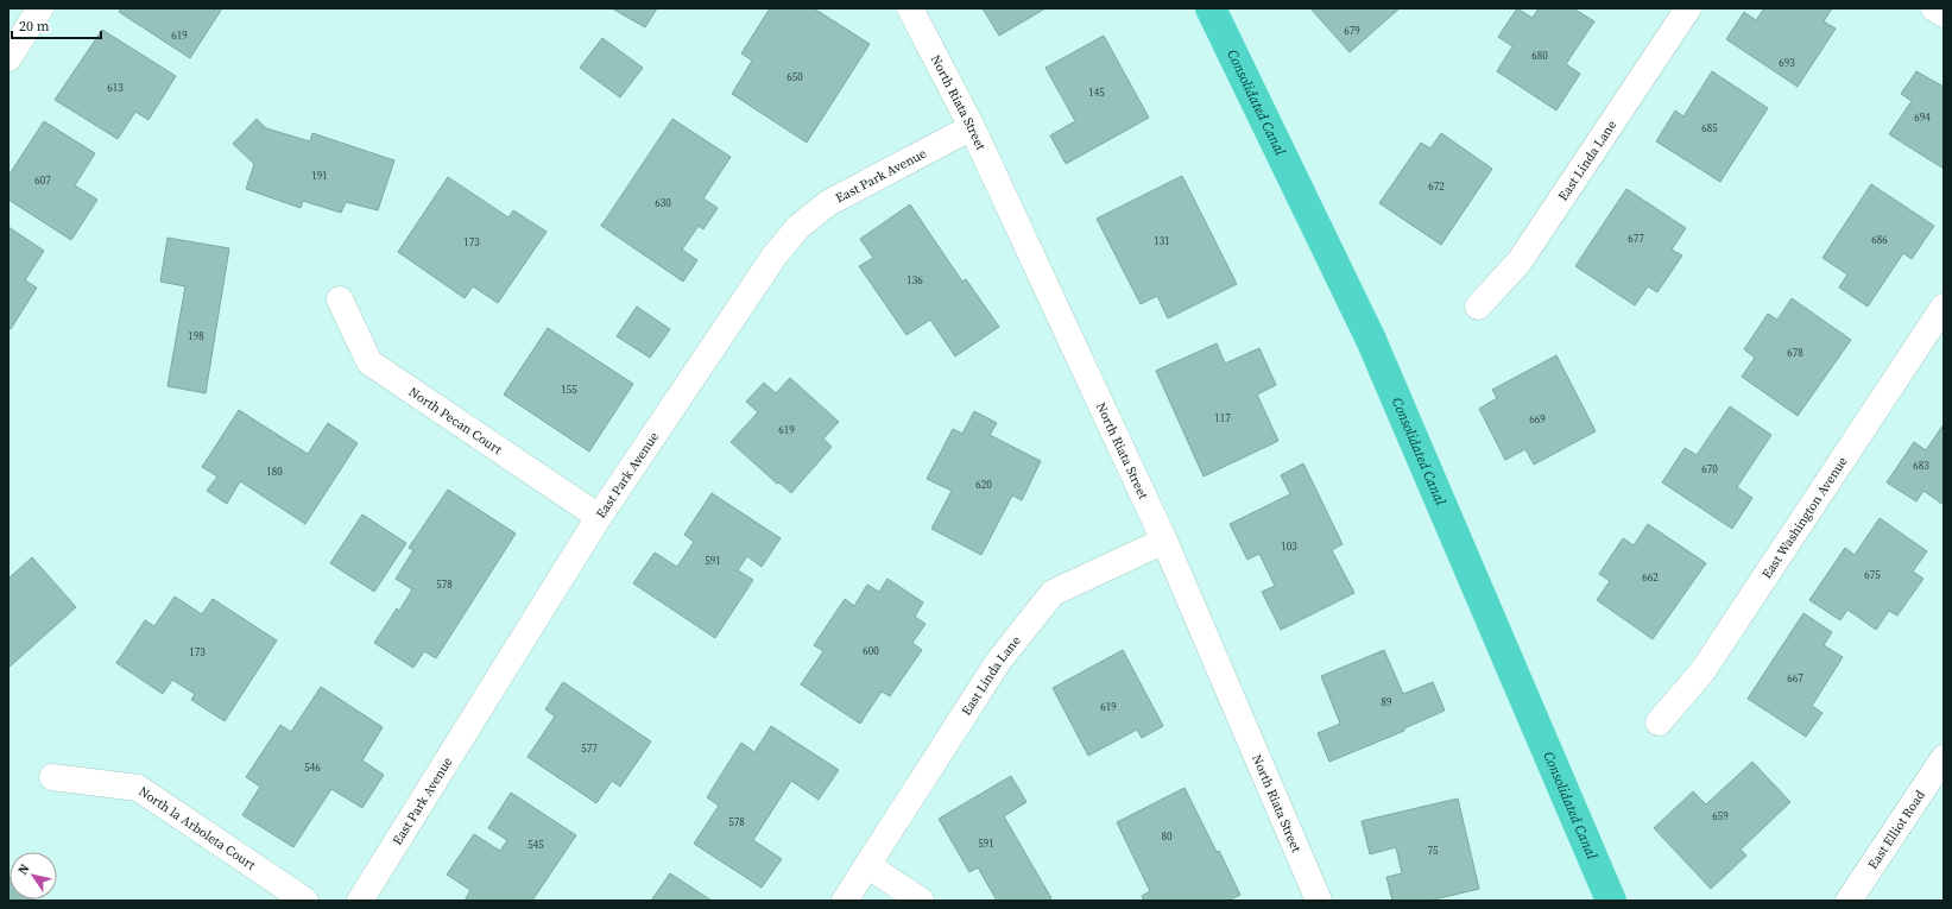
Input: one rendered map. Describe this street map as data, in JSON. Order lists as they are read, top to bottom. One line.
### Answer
{"streets":{"street":["North Riata Street","East Linda Lane","East Park Avenue","North Pecan Court","East Washington Avenue","North la Arboleta Court","East Elliot Road"]},"crossings":[["North Riata Street","East Linda Lane"],["North Riata Street","East Park Avenue"],["East Park Avenue","North Pecan Court"]],"water":["Consolidated Canal"],"house_numbers":["679","619","680","693","650","613","145","694","685","191","607","672","630","677","686","131","173","136","198","678","155","117","669","619","683","670","180","620","103","591","675","662","578","600","173","667","89","619","577","546","659","578","80","591","545","75"],"scale_bar":"20 m","north":"top left"}
